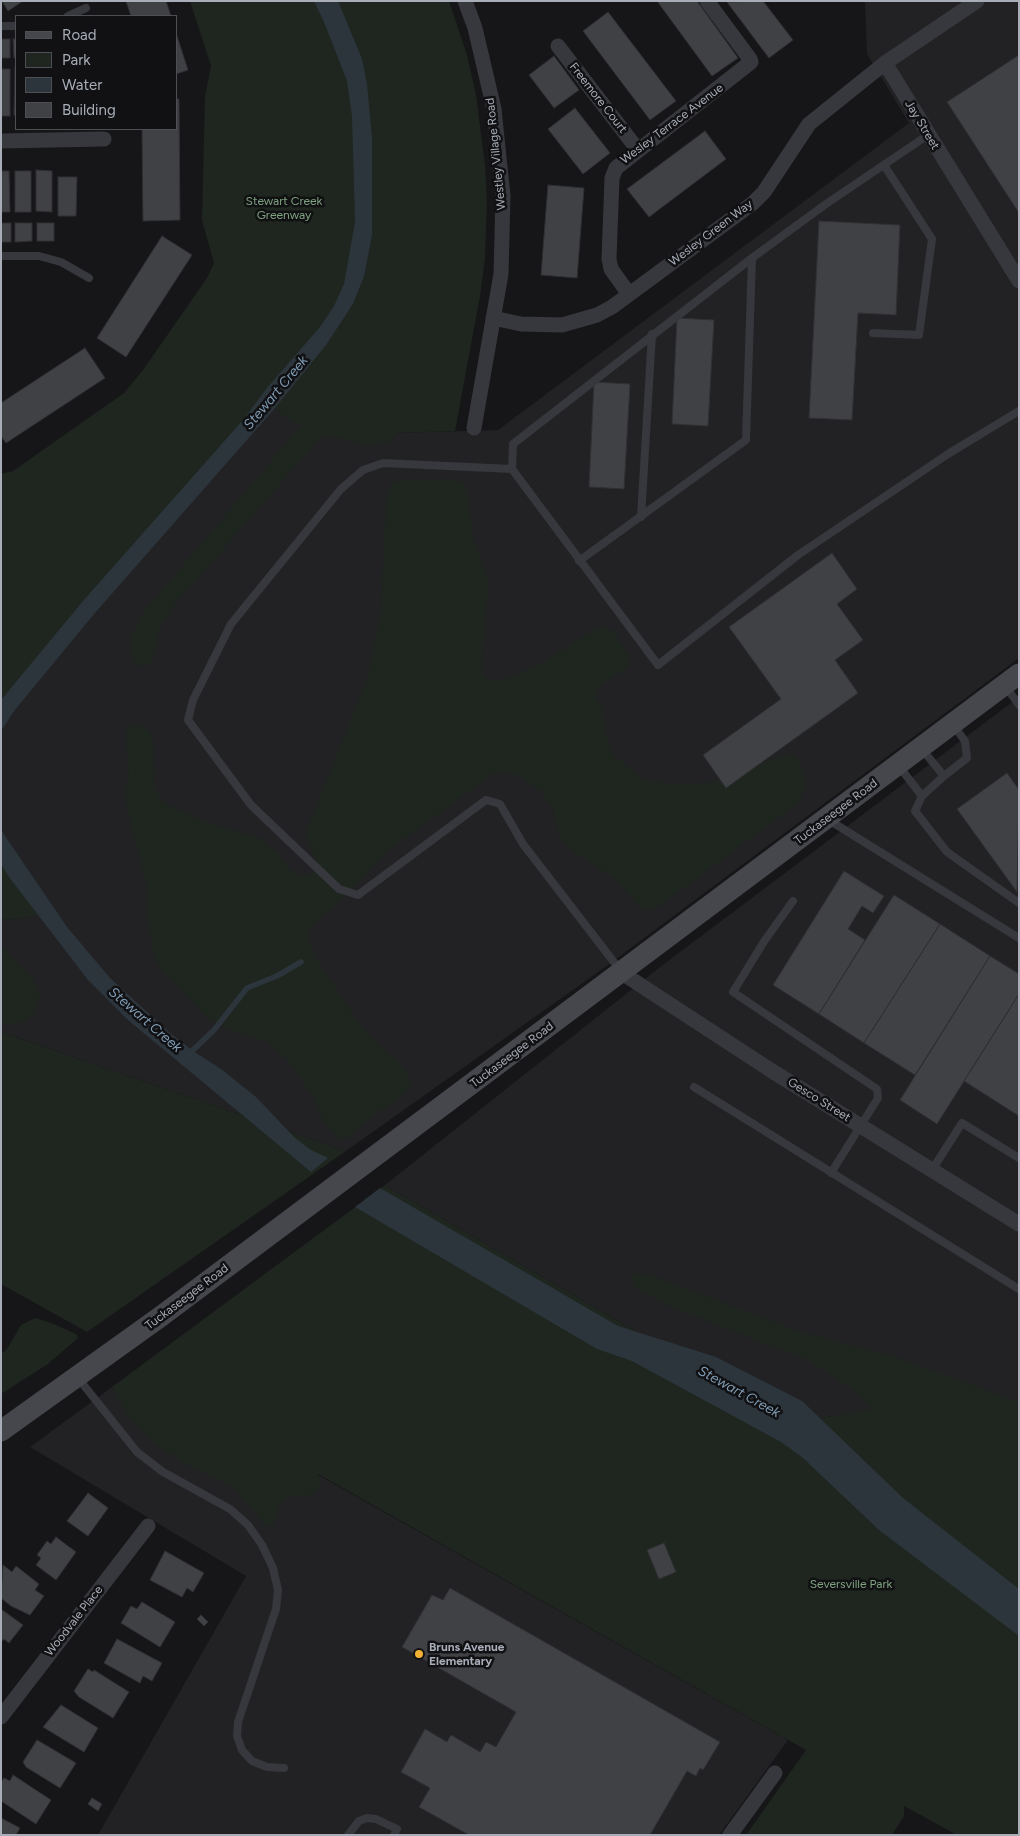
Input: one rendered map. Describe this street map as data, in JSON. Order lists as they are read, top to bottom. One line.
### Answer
{"streets":{"main road":["Tuckaseegee Road"],"street":["Freemore Court","Wesley Terrace Avenue","Jay Street","Westley Village Road","Wesley Green Way","Gesco Street","Woodvale Place"]},"crossings":[["Freemore Court","Wesley Terrace Avenue"],["Wesley Terrace Avenue","Wesley Green Way"],["Jay Street","Wesley Green Way"],["Westley Village Road","Wesley Green Way"],["Tuckaseegee Road","Gesco Street"]],"water":["Stewart Creek"],"parks":["Stewart Creek Greenway","Seversville Park"],"places":["Bruns Avenue Elementary"],"legend":["Road","Park","Water","Building"]}
